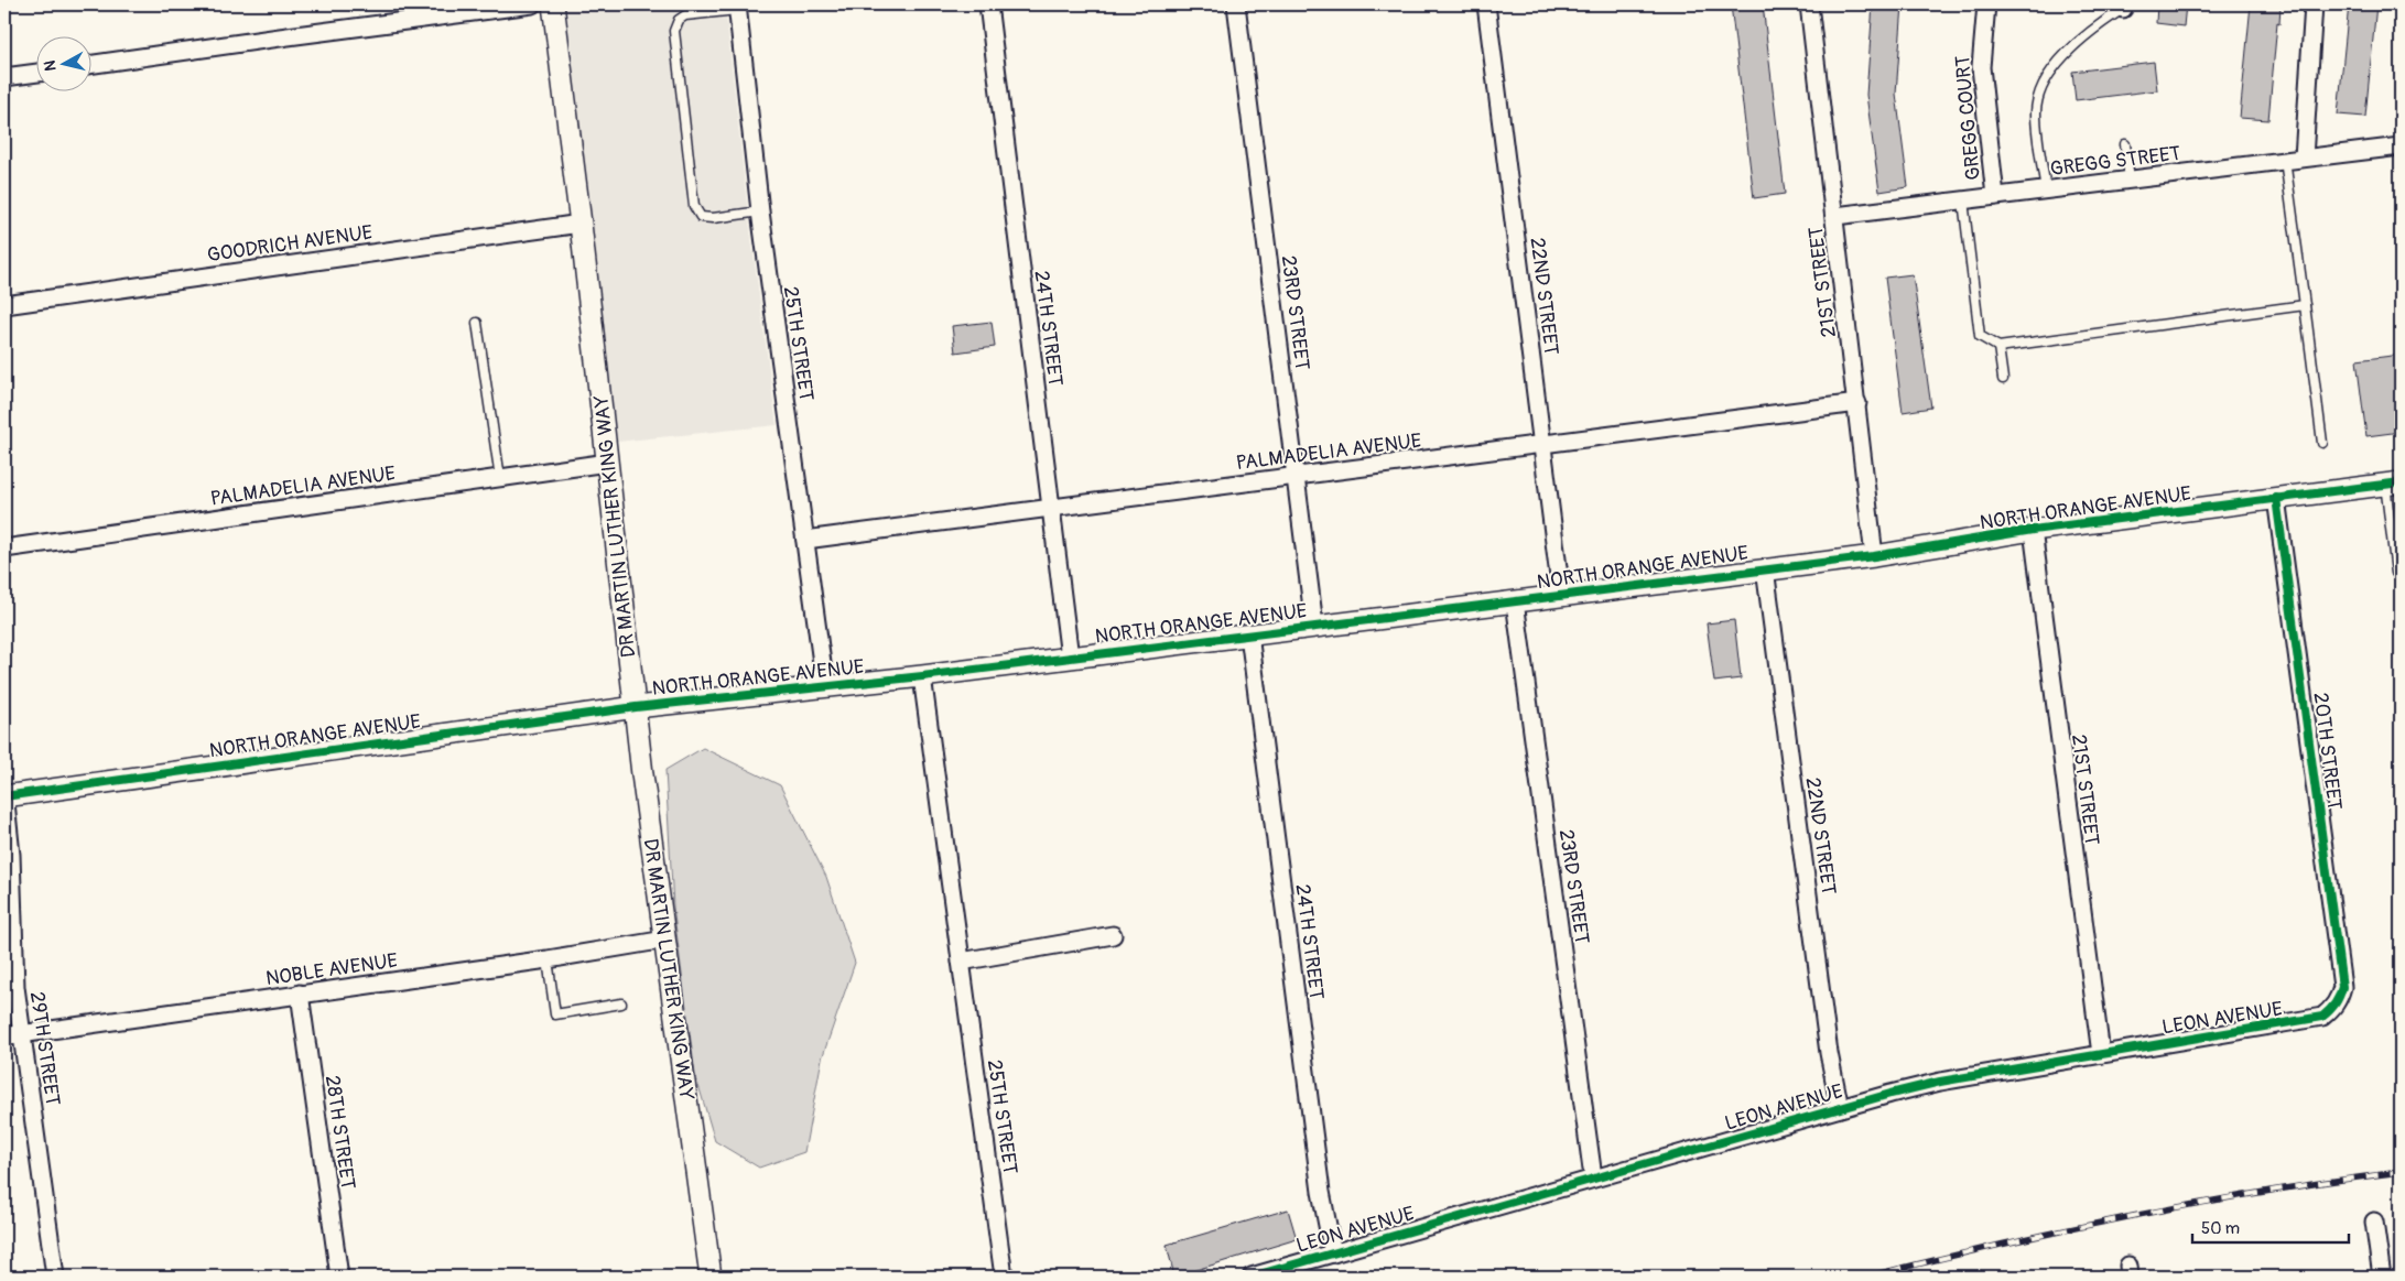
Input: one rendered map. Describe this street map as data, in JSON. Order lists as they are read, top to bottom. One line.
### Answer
{"streets":{"street":["GREGG COURT","GREGG STREET","GOODRICH AVENUE","21ST STREET","22ND STREET","23RD STREET","24TH STREET","25TH STREET","PALMADELIA AVENUE","NORTH ORANGE AVENUE","DR MARTIN LUTHER KING WAY","20TH STREET","NOBLE AVENUE","LEON AVENUE","29TH STREET","28TH STREET"]},"crossings":[["GREGG COURT","GREGG STREET"],["GREGG STREET","21ST STREET"],["GOODRICH AVENUE","DR MARTIN LUTHER KING WAY"],["21ST STREET","PALMADELIA AVENUE"],["21ST STREET","NORTH ORANGE AVENUE"],["21ST STREET","LEON AVENUE"],["22ND STREET","PALMADELIA AVENUE"],["22ND STREET","NORTH ORANGE AVENUE"],["22ND STREET","LEON AVENUE"],["23RD STREET","PALMADELIA AVENUE"],["23RD STREET","NORTH ORANGE AVENUE"],["23RD STREET","LEON AVENUE"],["24TH STREET","PALMADELIA AVENUE"],["24TH STREET","NORTH ORANGE AVENUE"],["24TH STREET","LEON AVENUE"],["25TH STREET","PALMADELIA AVENUE"],["25TH STREET","NORTH ORANGE AVENUE"],["PALMADELIA AVENUE","DR MARTIN LUTHER KING WAY"],["NORTH ORANGE AVENUE","DR MARTIN LUTHER KING WAY"],["NORTH ORANGE AVENUE","20TH STREET"],["NORTH ORANGE AVENUE","29TH STREET"],["DR MARTIN LUTHER KING WAY","NOBLE AVENUE"],["20TH STREET","LEON AVENUE"],["NOBLE AVENUE","29TH STREET"],["NOBLE AVENUE","28TH STREET"]],"scale_bar":"50 m","north":"left"}
